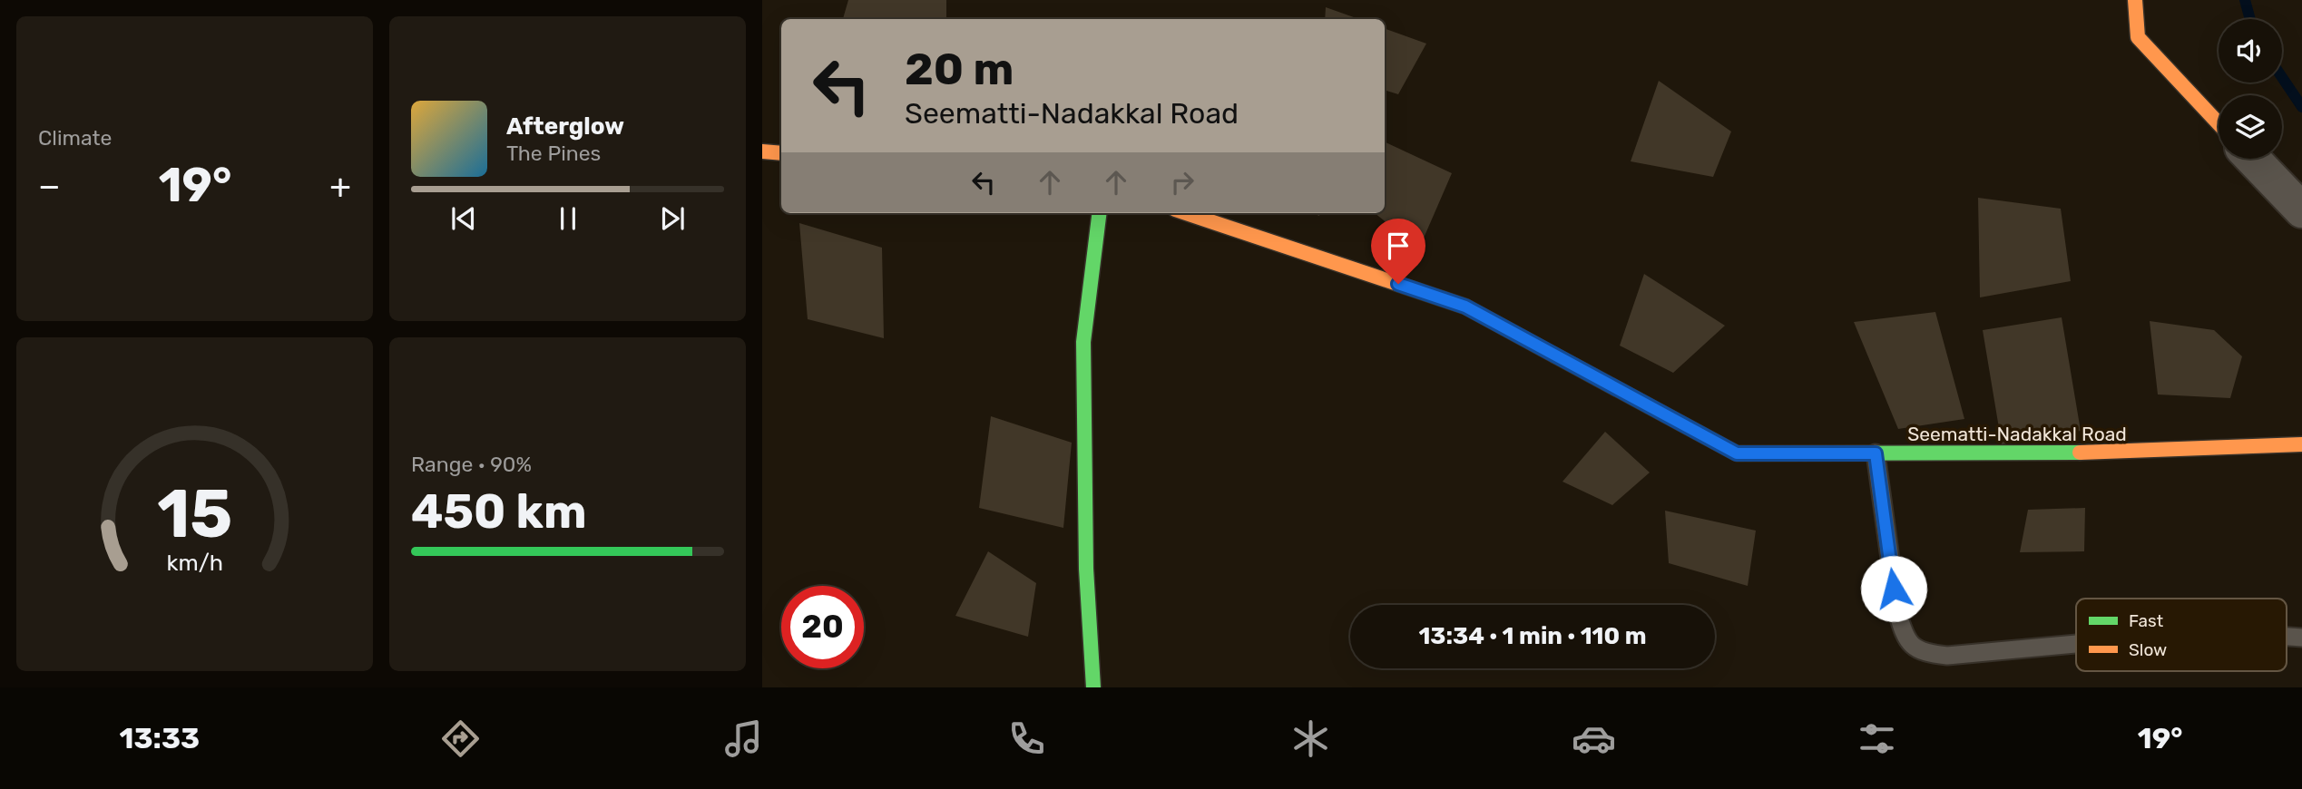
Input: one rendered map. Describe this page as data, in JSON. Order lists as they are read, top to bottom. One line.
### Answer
{"streets":{"street":["Seematti-Nadakkal Road"]},"legend":["Fast","Slow"],"page":{"tile":["Climate",["Range · 90%","450 km"]],"turn":["20 m","Seematti-Nadakkal Road"],"song":["Afterglow","The Pines"],"heat":["−","19°","+"],"limit":"20","trip":"13:34 · 1 min · 110 m","tabs":["13:33","19°"],"gauge":["15","km/h"]}}
